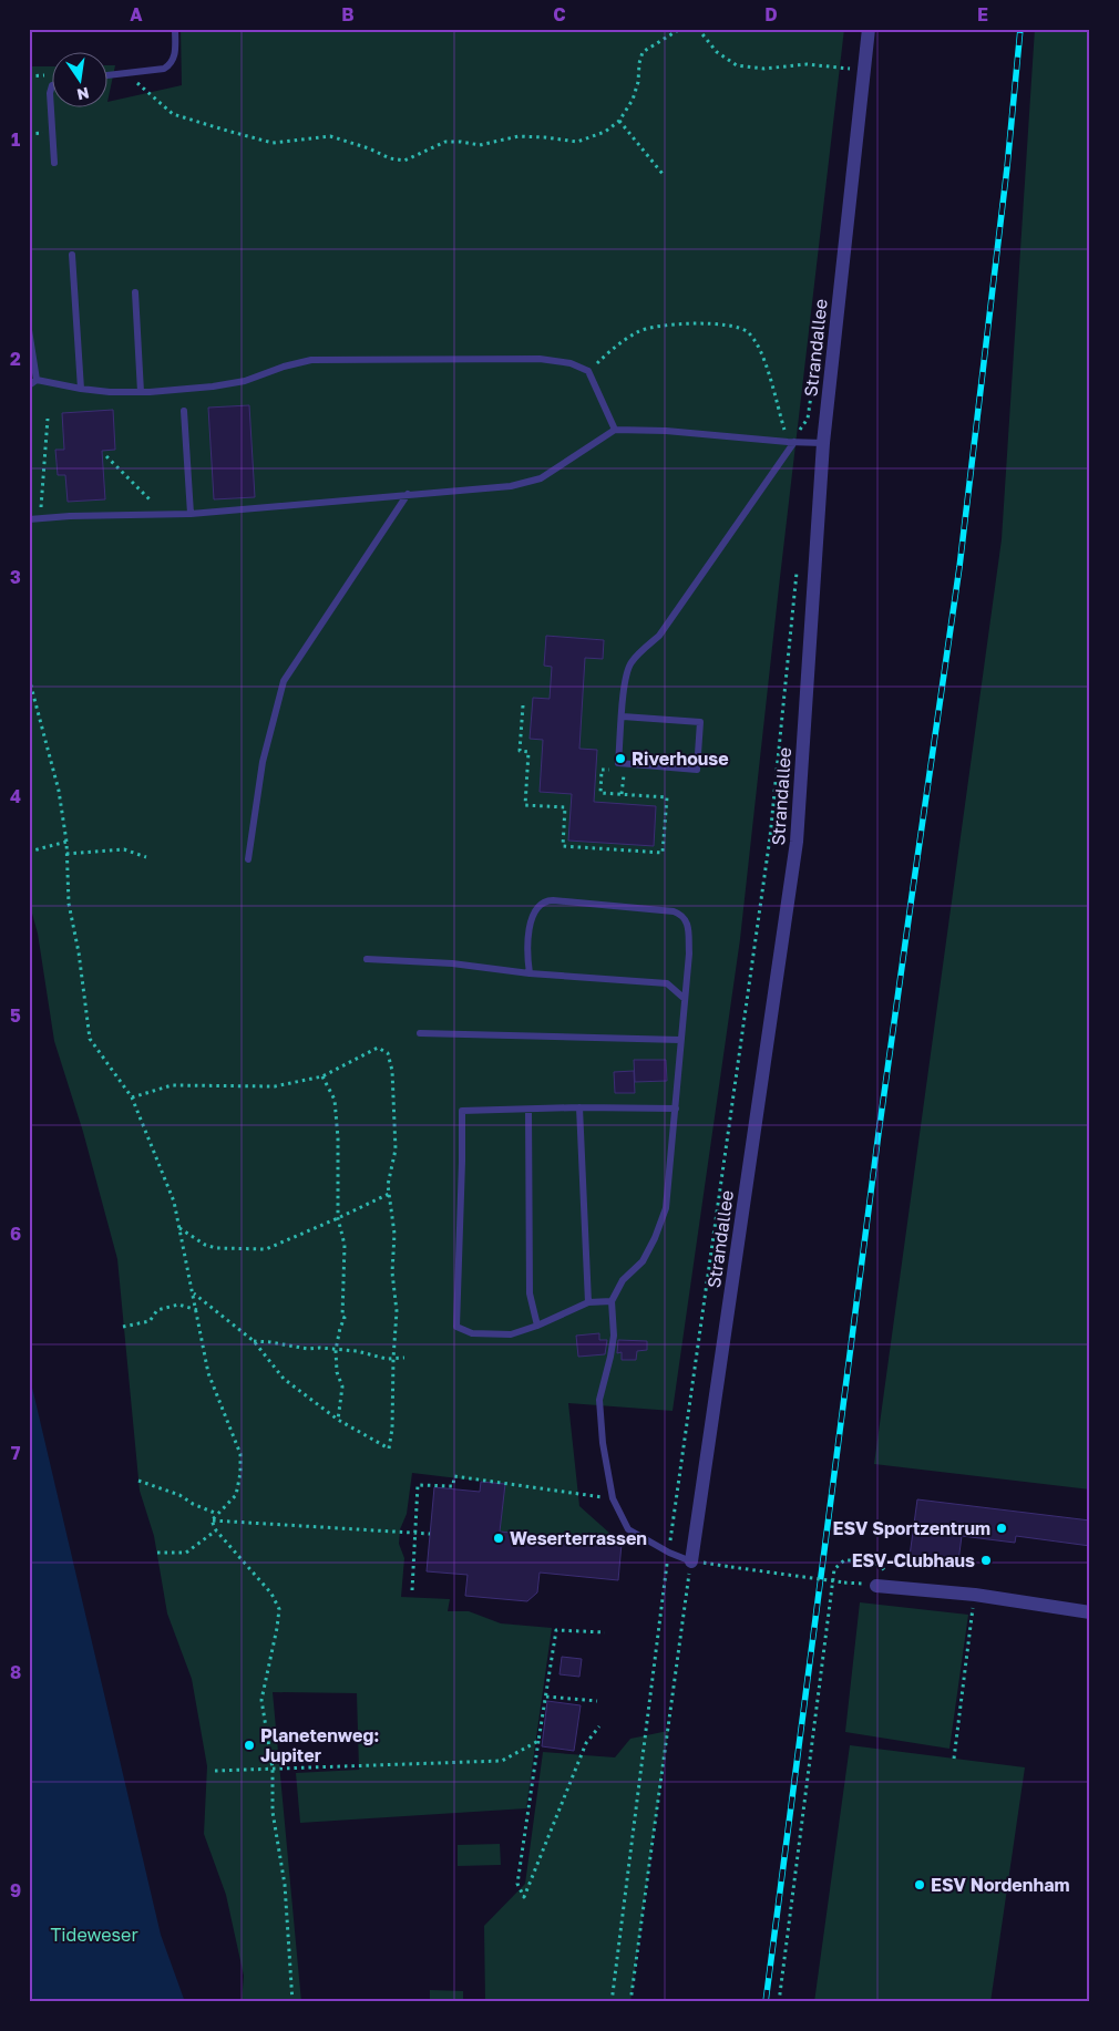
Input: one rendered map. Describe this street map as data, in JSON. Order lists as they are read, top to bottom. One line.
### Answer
{"streets":{"street":["Strandallee"]},"parks":["Tideweser"],"places":["Riverhouse","ESV Sportzentrum","Weserterrassen","ESV-Clubhaus","Planetenweg: Jupiter","ESV Nordenham"],"north":"bottom","grid":{"columns":["A","B","C","D","E"],"rows":["1","2","3","4","5","6","7","8","9"]}}
